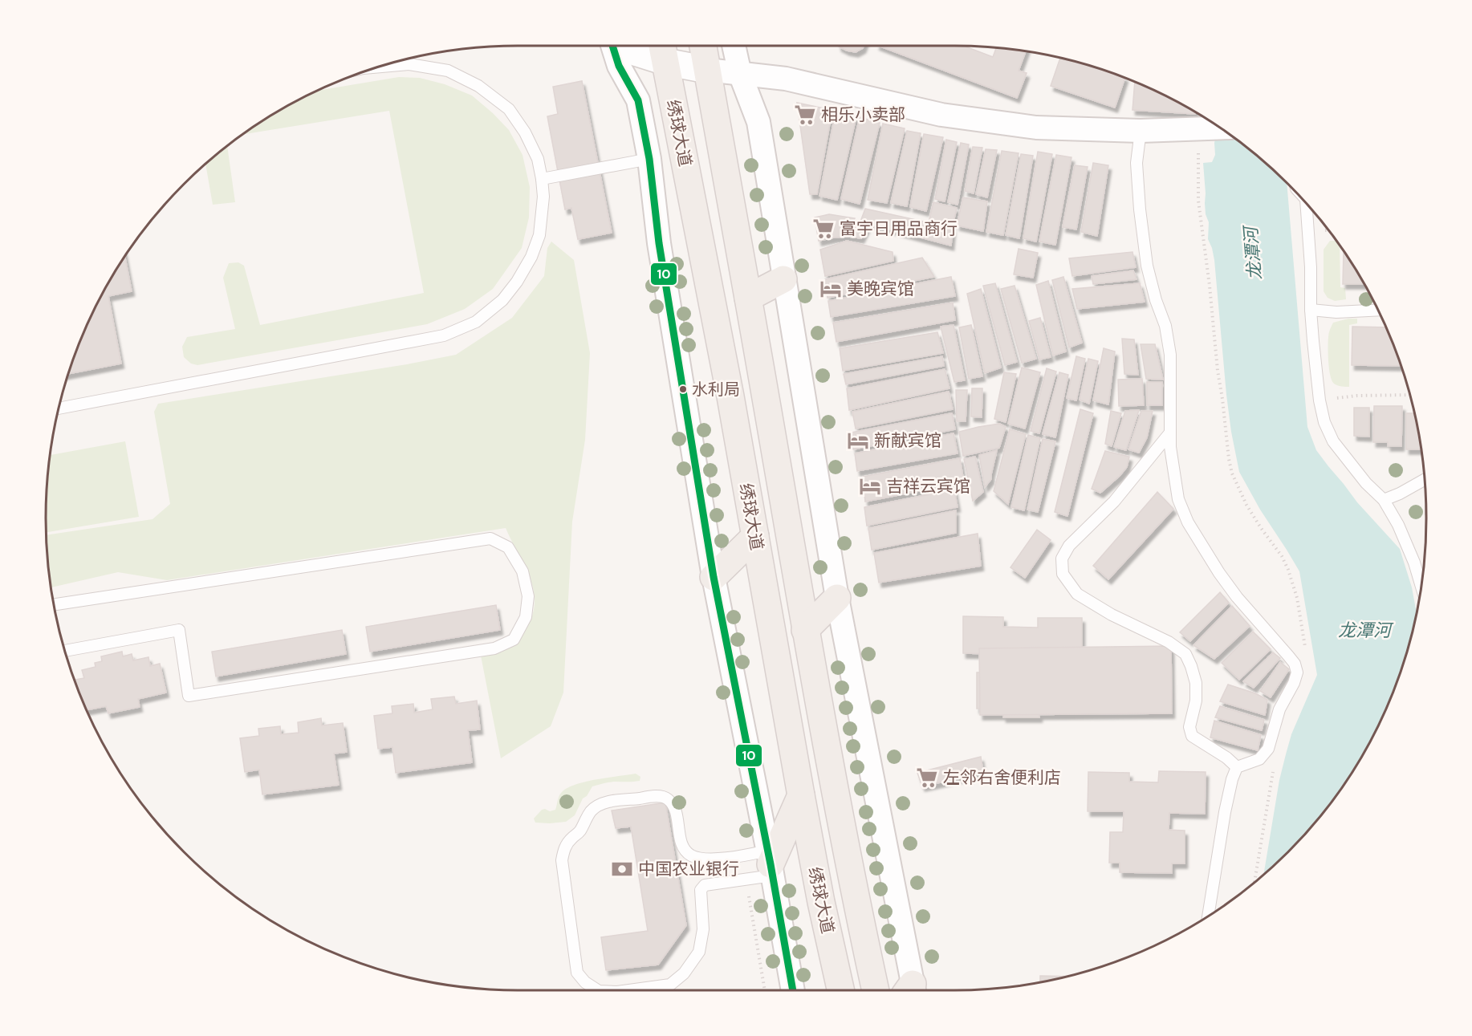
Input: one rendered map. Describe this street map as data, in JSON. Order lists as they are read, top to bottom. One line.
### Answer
{"streets":{"main road":["绣球大道"]},"water":["龙潭河"],"places":{"supermarket":["相乐小卖部","富宇日用品商行","左邻右舍便利店"],"hotel":["美晚宾馆","新献宾馆","吉祥云宾馆"],"other":["水利局"],"bank":["中国农业银行"]},"lines":["transit line 10"]}
